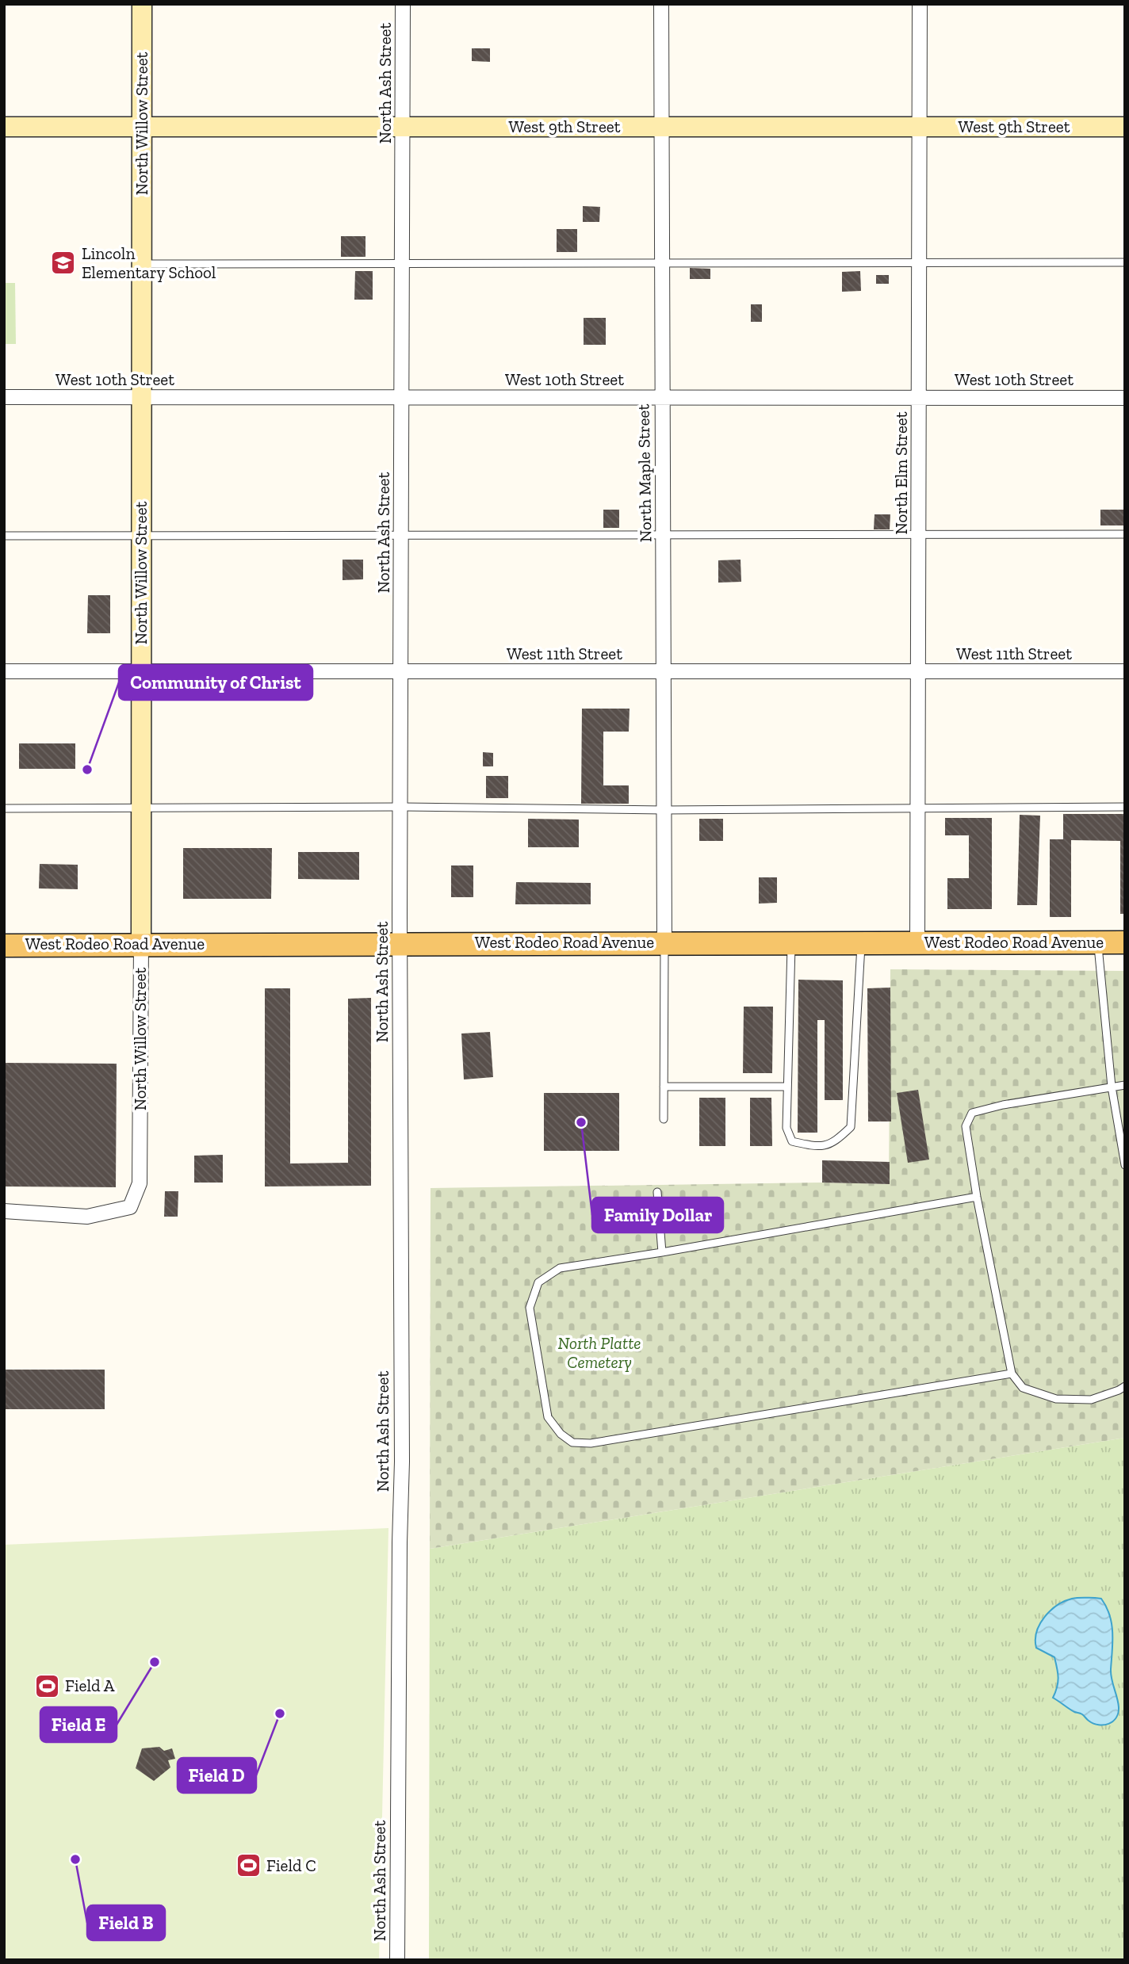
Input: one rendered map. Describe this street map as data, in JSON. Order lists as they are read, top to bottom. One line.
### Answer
{"streets":{"main road":["West Rodeo Road Avenue"],"street":["North Ash Street","North Willow Street","West 9th Street","West 10th Street","North Maple Street","North Elm Street","West 11th Street"]},"crossings":[["North Ash Street","West 9th Street"],["North Ash Street","West 10th Street"],["North Ash Street","West 11th Street"],["North Ash Street","West Rodeo Road Avenue"],["North Willow Street","West 9th Street"],["North Willow Street","West 10th Street"],["North Willow Street","West 11th Street"],["North Willow Street","West Rodeo Road Avenue"],["West 9th Street","North Maple Street"],["West 9th Street","North Elm Street"],["West 10th Street","North Maple Street"],["West 10th Street","North Elm Street"],["North Maple Street","West 11th Street"],["North Maple Street","West Rodeo Road Avenue"],["North Elm Street","West 11th Street"],["North Elm Street","West Rodeo Road Avenue"]],"parks":["North Platte Cemetery"],"places":{"school or university":["Lincoln Elementary School"],"other":["Community of Christ","Family Dollar","Field E","Field D","Field B"],"sports":["Field A","Field C"]}}
